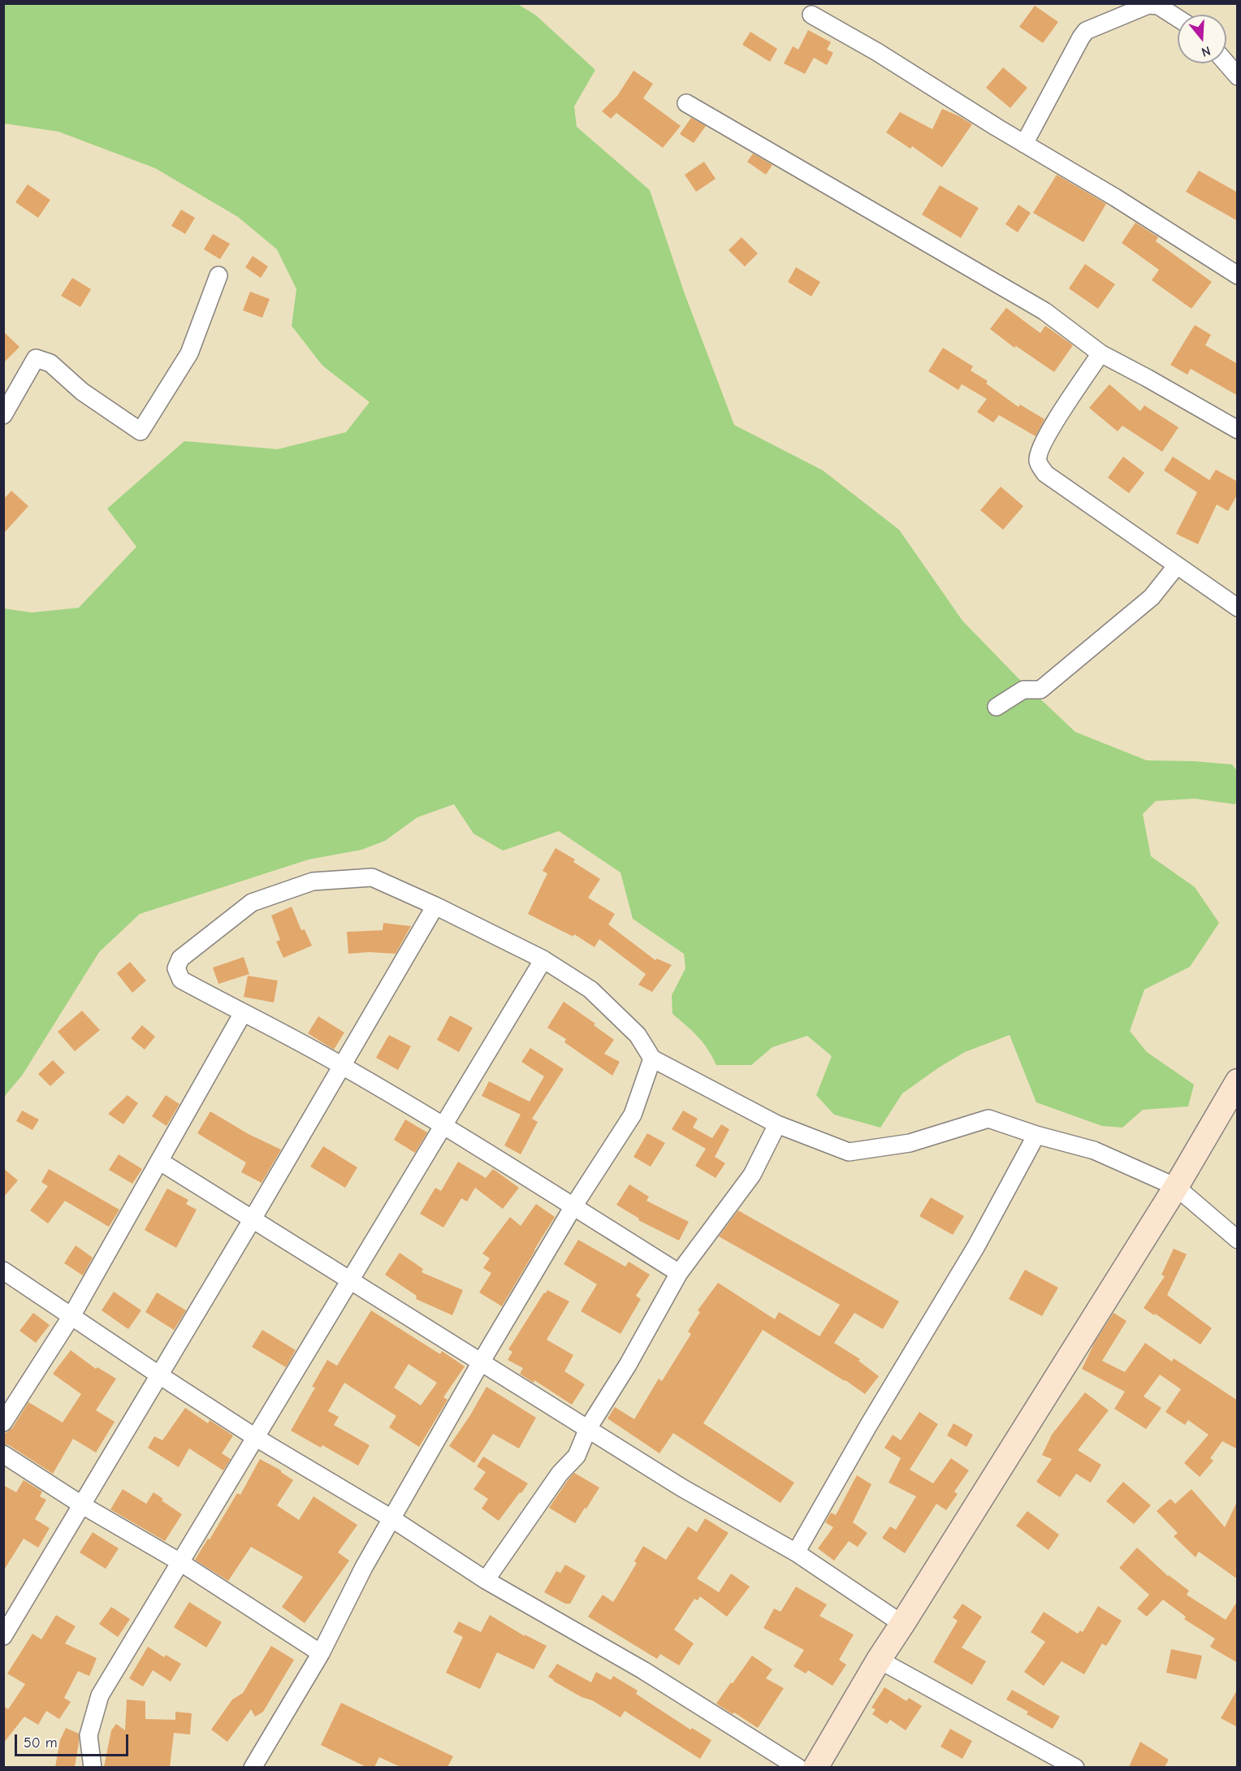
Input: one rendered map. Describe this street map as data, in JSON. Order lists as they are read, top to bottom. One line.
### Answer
{"scale_bar":"50 m","north":"bottom"}
